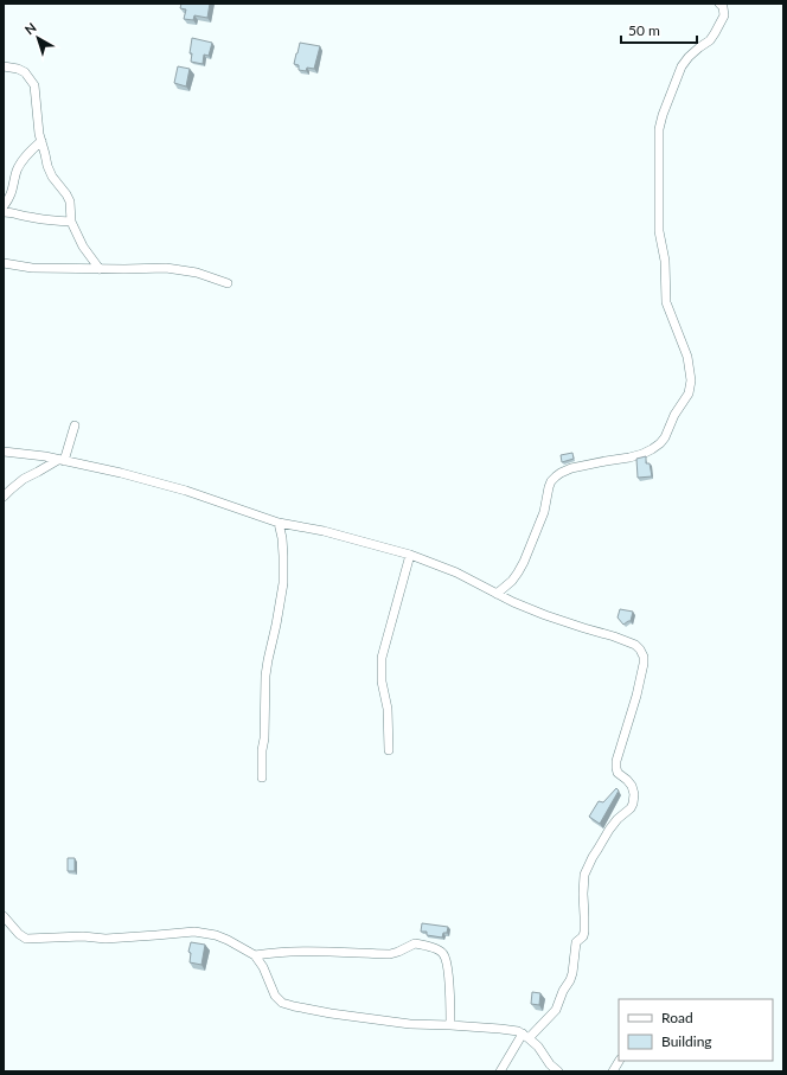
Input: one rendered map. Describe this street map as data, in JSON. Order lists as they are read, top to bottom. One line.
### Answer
{"legend":["Road","Building"],"scale_bar":"50 m","north":"top left"}
